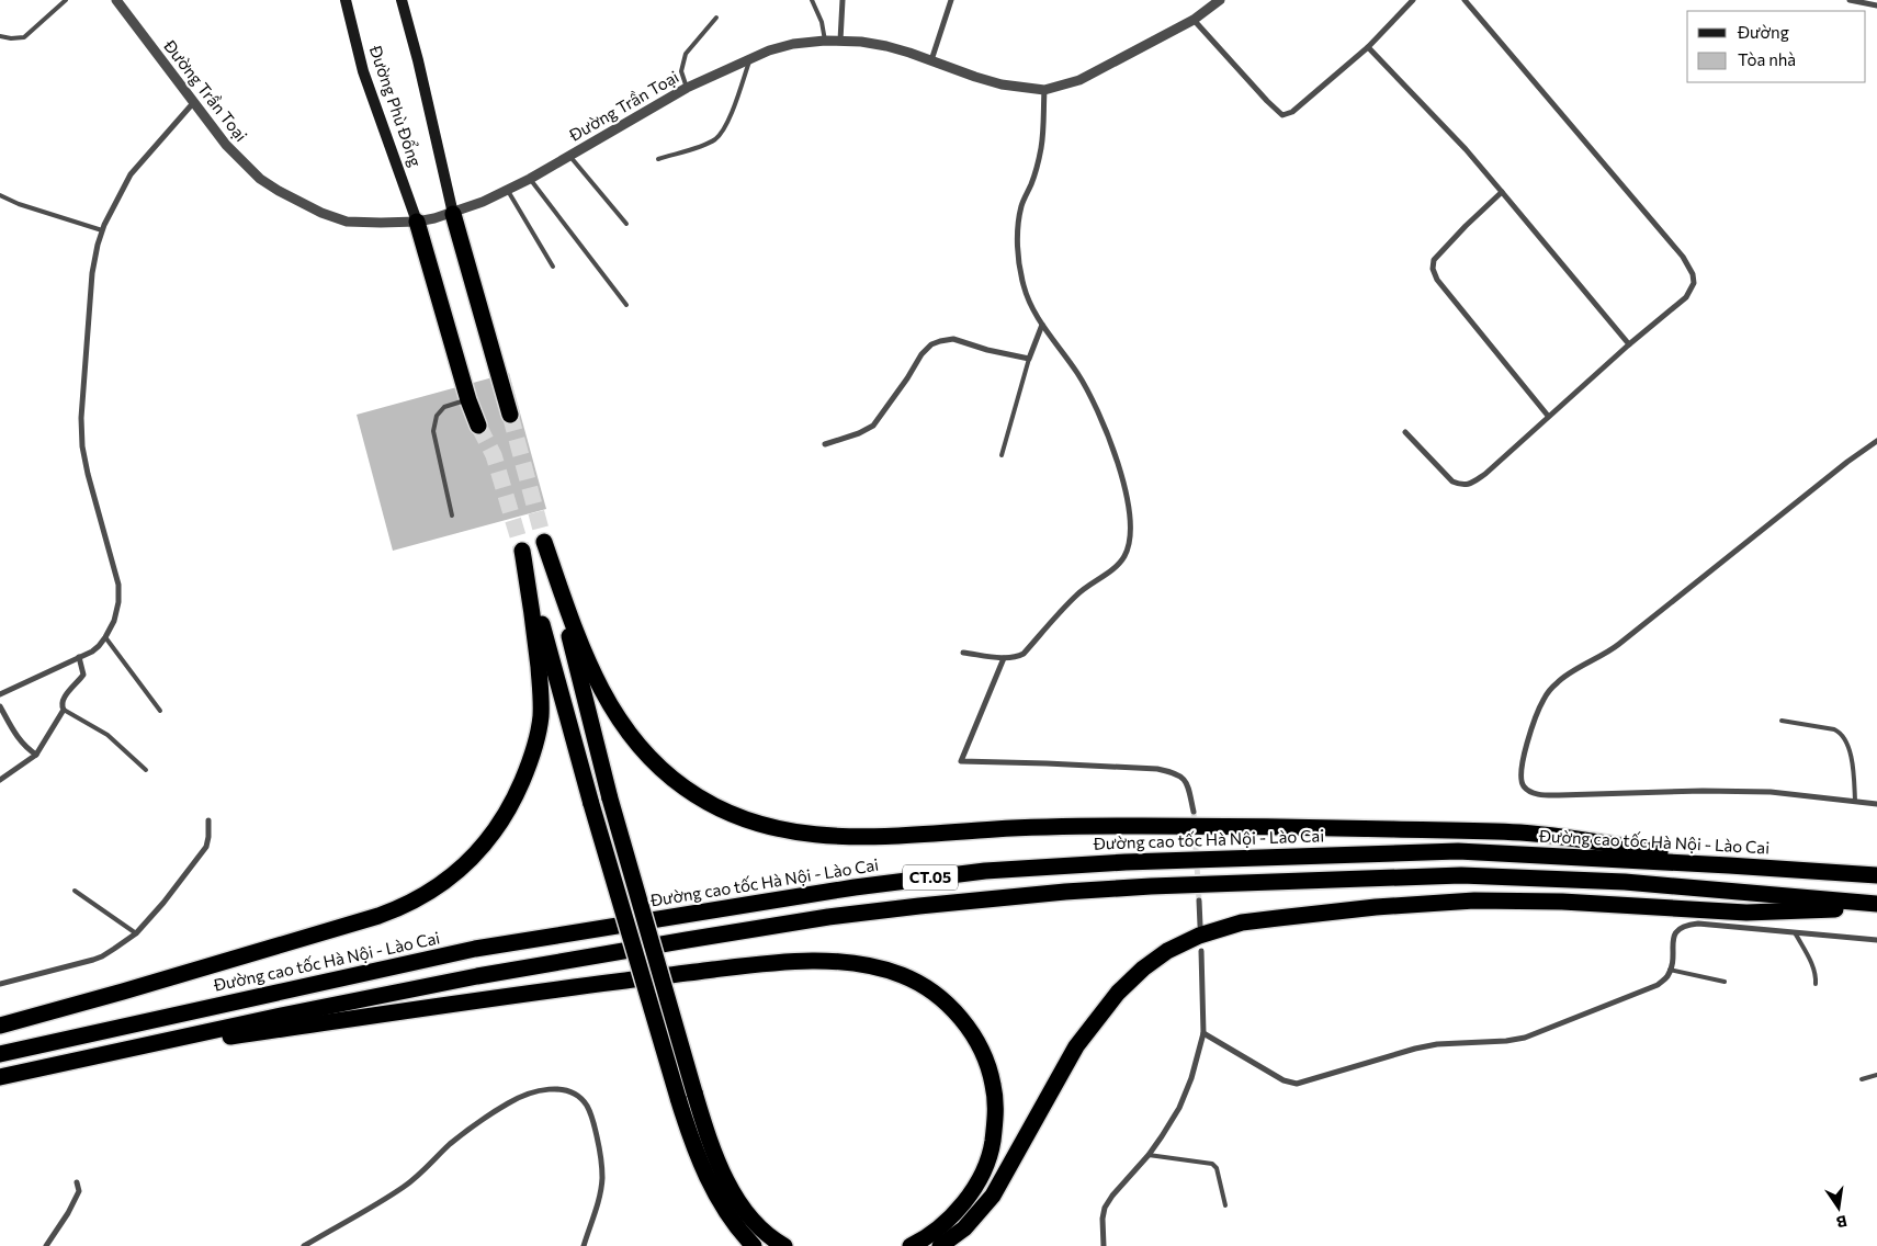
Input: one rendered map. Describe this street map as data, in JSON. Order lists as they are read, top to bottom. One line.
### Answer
{"streets":{"highway":["Đường cao tốc Hà Nội - Lào Cai","CT.05"],"main road":["Đường Phù Đổng"],"street":["Đường Trần Toại"]},"crossings":[["Đường Trần Toại","Đường Phù Đổng"]],"legend":["Đường","Tòa nhà"],"north":"bottom"}
